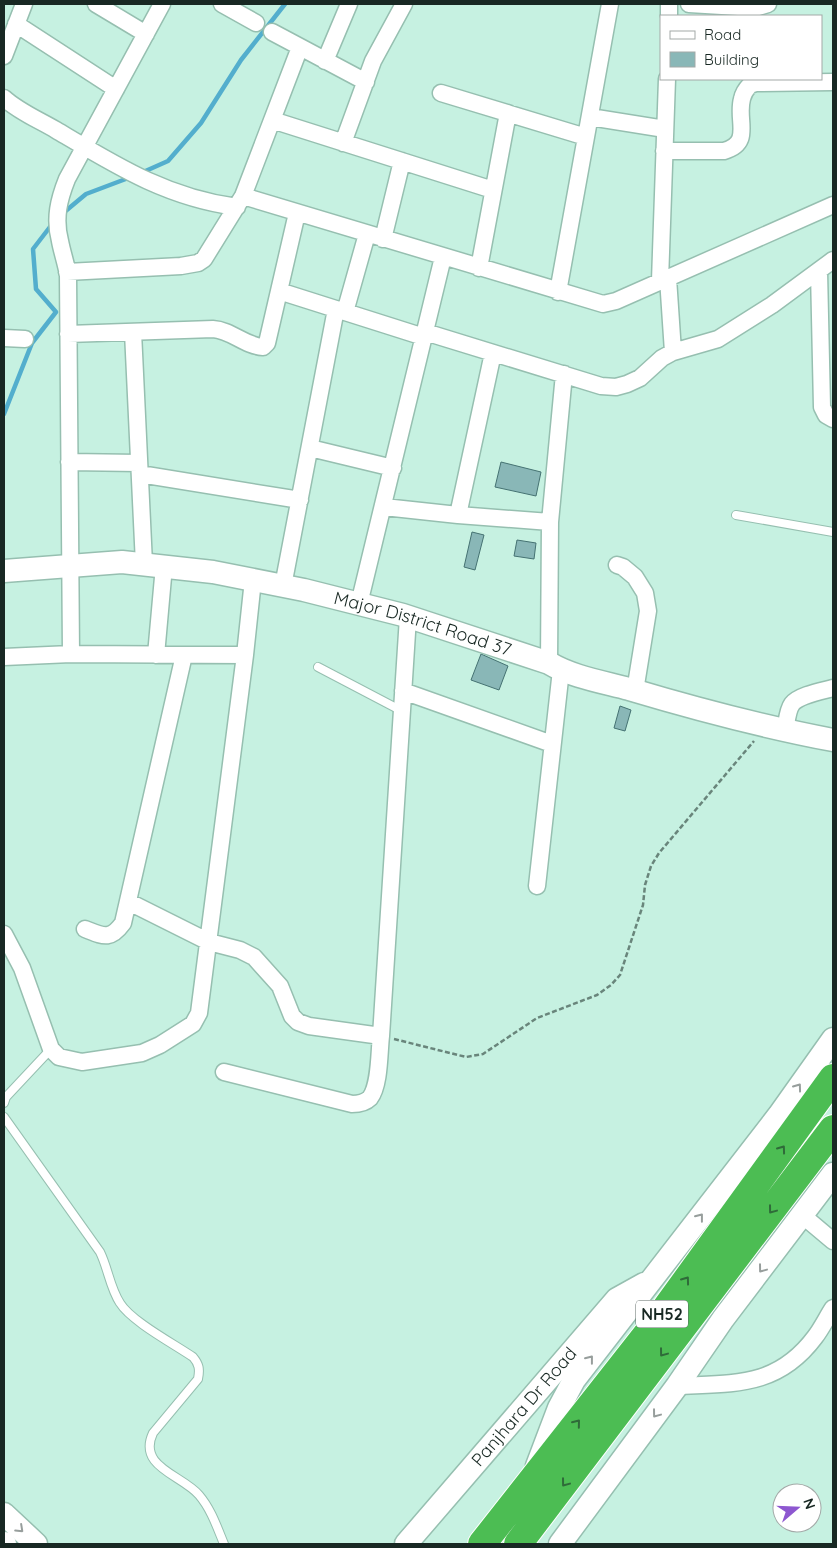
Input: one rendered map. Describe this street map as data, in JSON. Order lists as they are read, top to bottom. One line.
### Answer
{"streets":{"highway":["NH52"],"street":["Major District Road 37","Panjhara Dr Road"]},"legend":["Road","Building"],"north":"right"}
